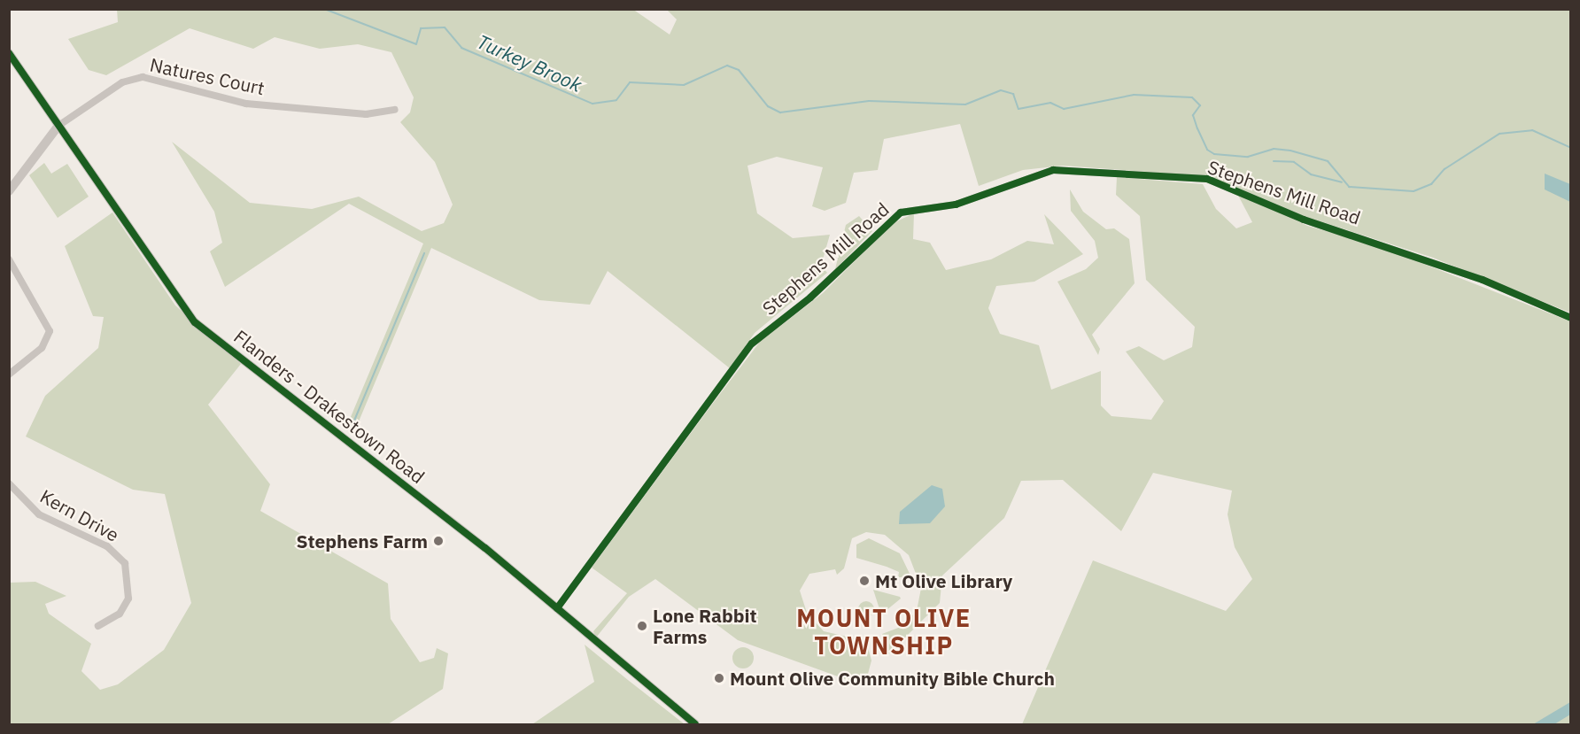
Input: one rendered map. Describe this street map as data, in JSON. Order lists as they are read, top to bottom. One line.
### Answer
{"streets":{"street":["Natures Court","Stephens Mill Road","Flanders - Drakestown Road","Kern Drive"]},"crossings":[["Natures Court","Flanders - Drakestown Road"],["Stephens Mill Road","Flanders - Drakestown Road"]],"districts":["MOUNT OLIVE TOWNSHIP"],"water":["Turkey Brook"],"places":["Stephens Farm","Mt Olive Library","Lone Rabbit Farms","Mount Olive Community Bible Church"]}
